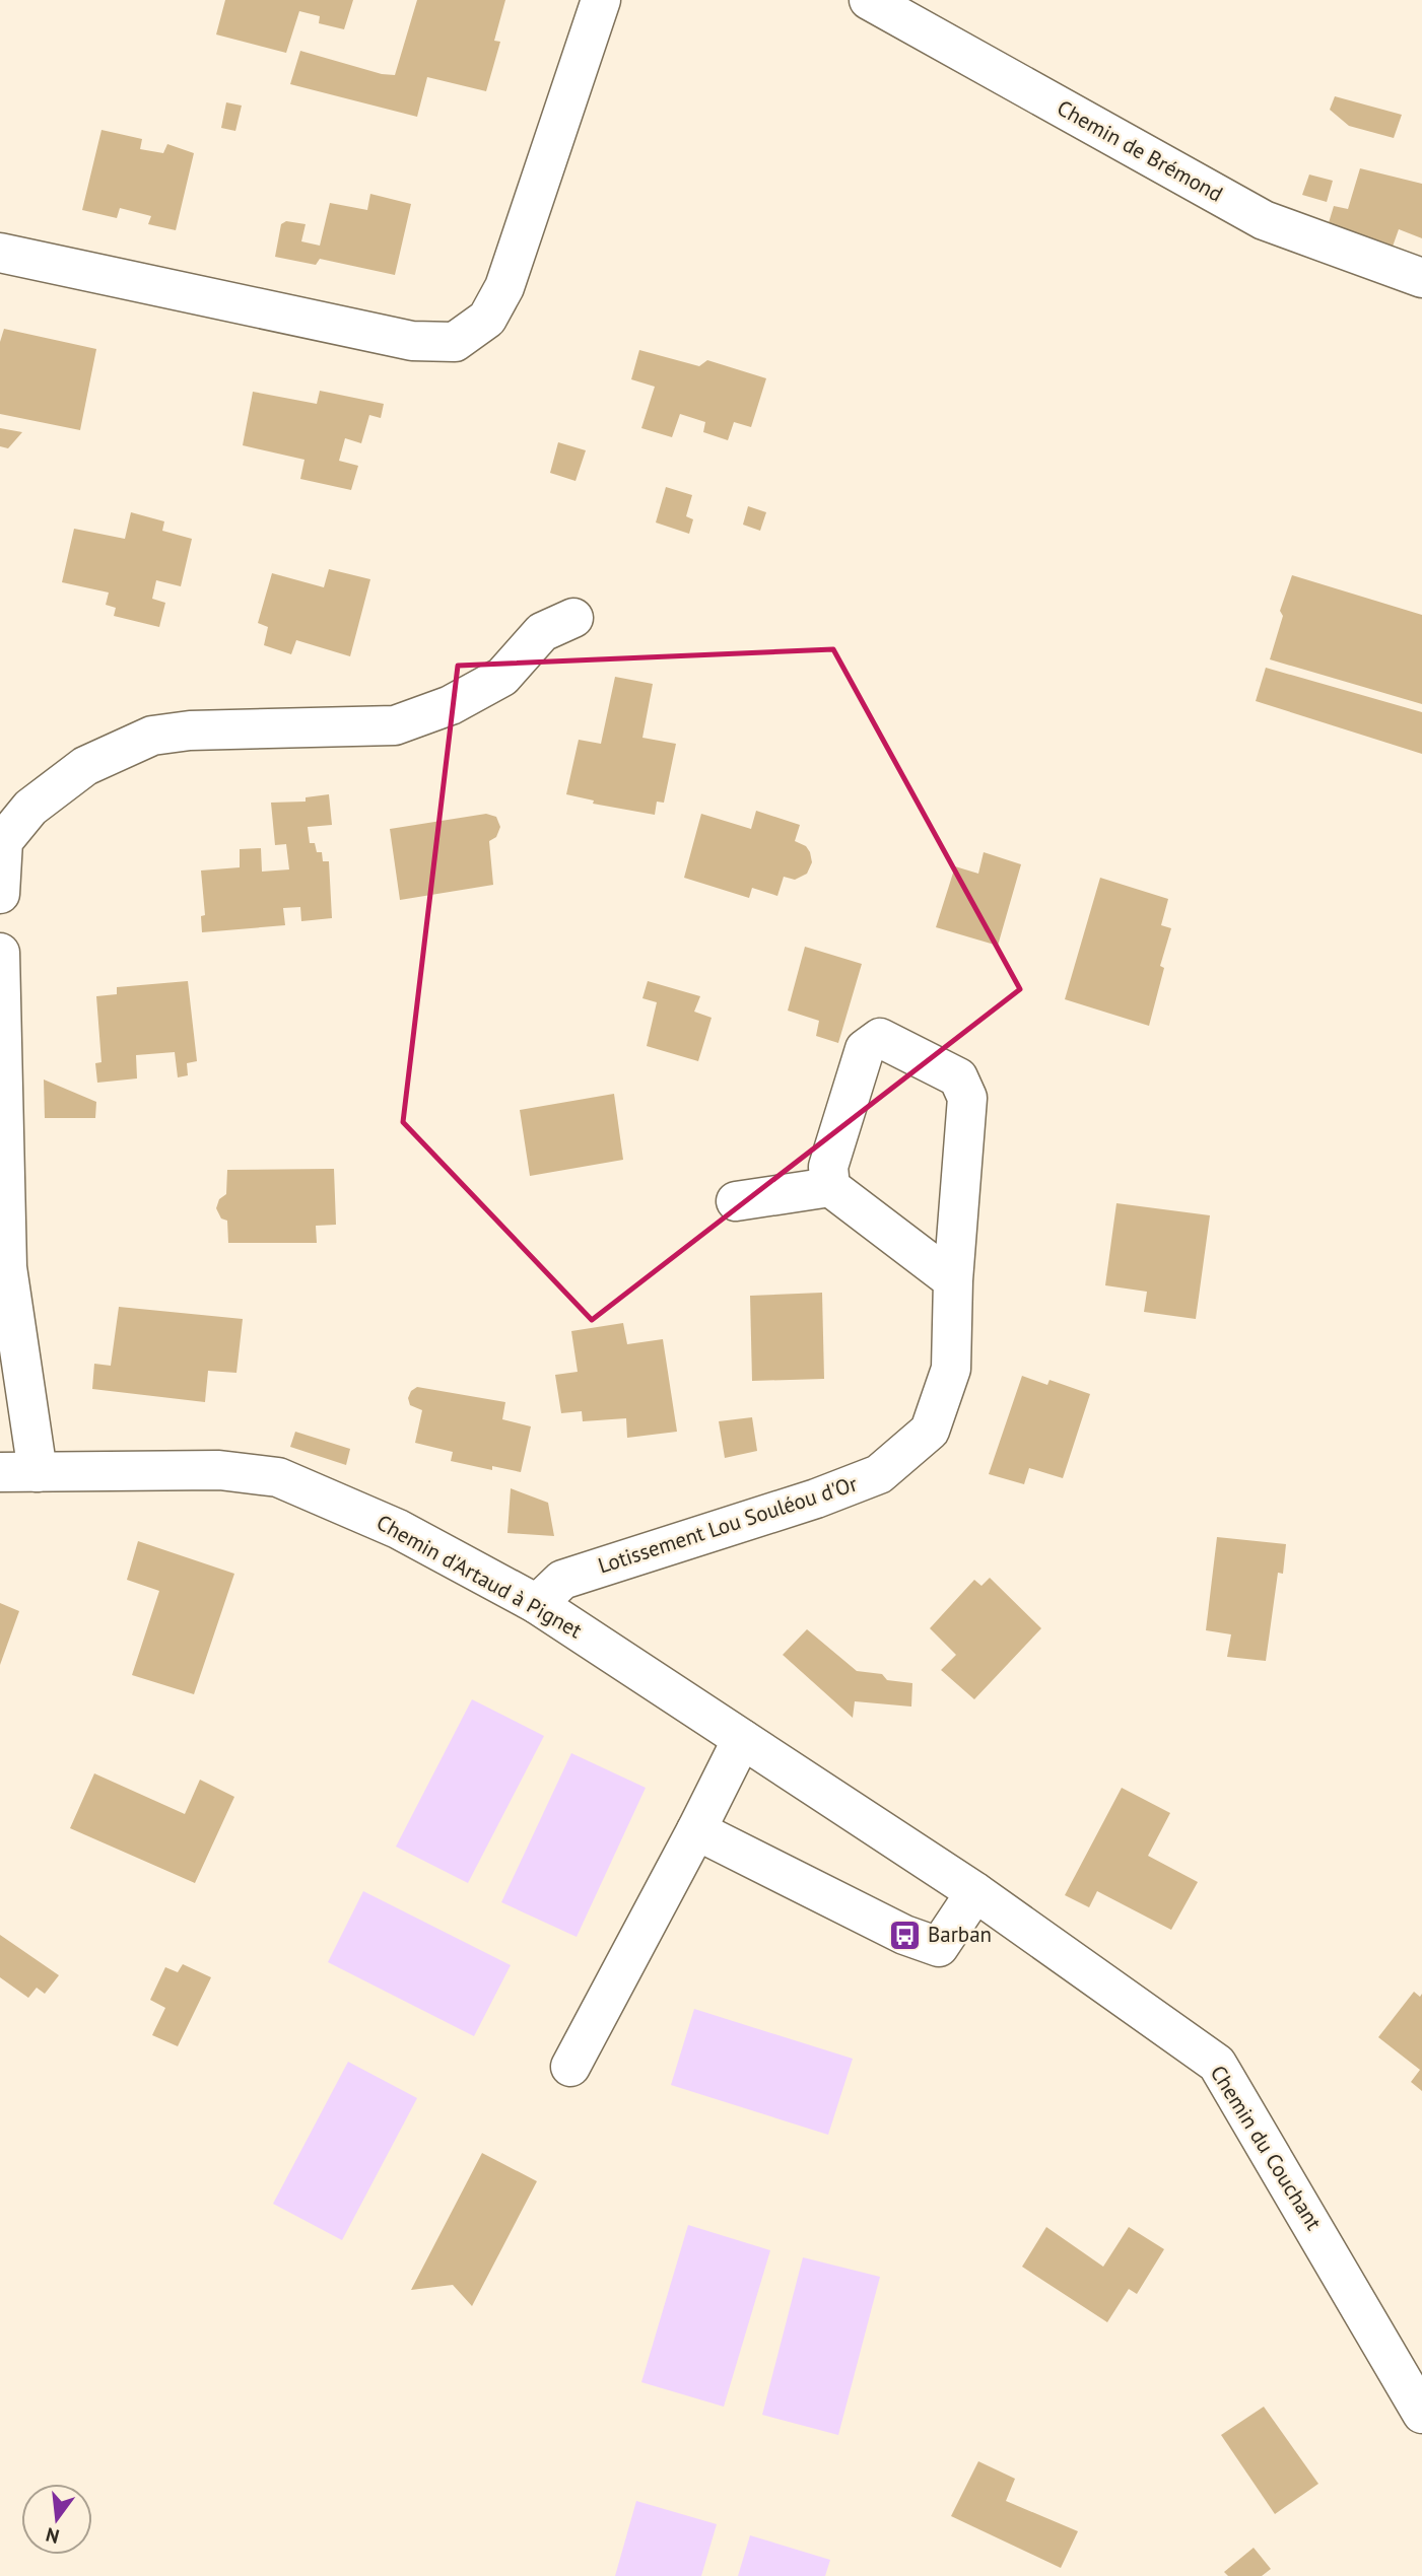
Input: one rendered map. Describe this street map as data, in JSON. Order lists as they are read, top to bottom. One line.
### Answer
{"streets":{"street":["Chemin de Brémond","Lotissement Lou Souléou d'Or","Chemin d'Artaud à Pignet","Chemin du Couchant"]},"crossings":[["Lotissement Lou Souléou d'Or","Chemin d'Artaud à Pignet"],["Chemin d'Artaud à Pignet","Chemin du Couchant"]],"places":{"bus stop":["Barban"]},"north":"bottom"}
